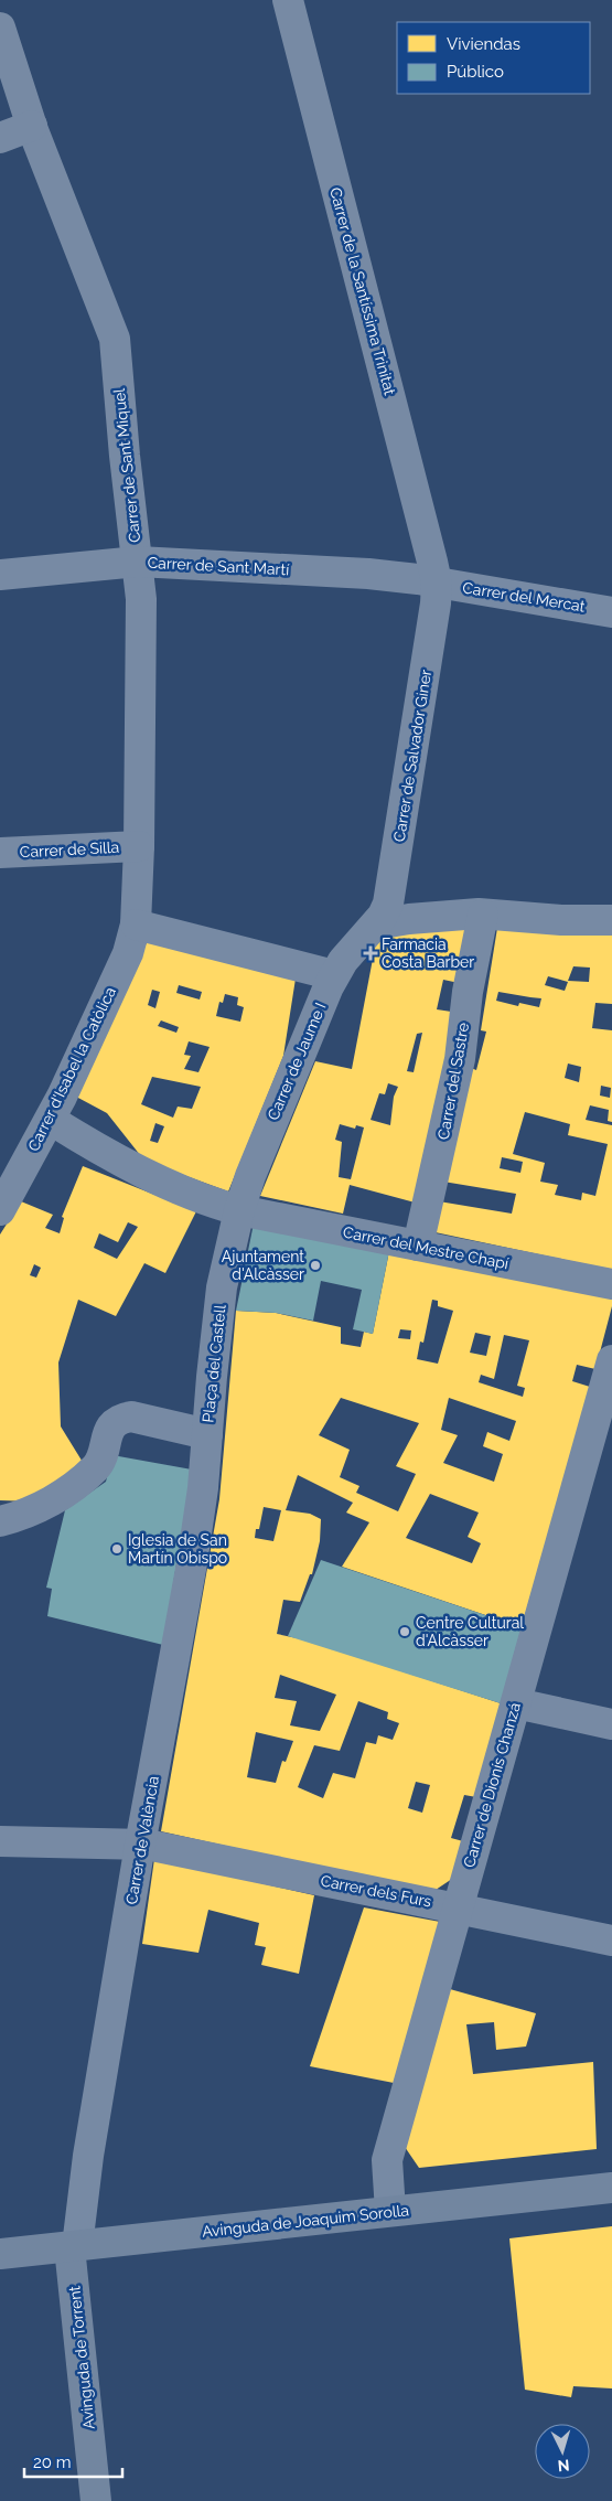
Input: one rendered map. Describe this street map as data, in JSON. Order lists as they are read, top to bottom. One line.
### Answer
{"streets":{"street":["Carrer de la Santíssima Trinitat","Carrer de Sant Miquel","Carrer de Sant Martí","Carrer del Mercat","Carrer de Salvador Giner","Carrer de Silla","Carrer de Jaume I","Carrer d'Isabel la Catòlica","Carrer del Sastre","Carrer del Mestre Chapí","Plaça del Castell","Carrer de Dionís Chanzá","Carrer de València","Carrer dels Furs","Avinguda de Joaquim Sorolla","Avinguda de Torrent"]},"crossings":[["Carrer de la Santíssima Trinitat","Carrer de Sant Martí"],["Carrer de la Santíssima Trinitat","Carrer del Mercat"],["Carrer de la Santíssima Trinitat","Carrer de Salvador Giner"],["Carrer de Sant Miquel","Carrer de Sant Martí"],["Carrer de Sant Miquel","Carrer de Silla"],["Carrer de Sant Miquel","Carrer d'Isabel la Catòlica"],["Carrer de Sant Martí","Carrer del Mercat"],["Carrer de Sant Martí","Carrer de Salvador Giner"],["Carrer del Mercat","Carrer de Salvador Giner"],["Carrer de Salvador Giner","Carrer de Jaume I"],["Carrer de Jaume I","Carrer del Mestre Chapí"],["Carrer de Jaume I","Plaça del Castell"],["Carrer d'Isabel la Catòlica","Carrer del Mestre Chapí"],["Carrer del Sastre","Carrer del Mestre Chapí"],["Carrer del Mestre Chapí","Plaça del Castell"],["Plaça del Castell","Carrer de València"],["Carrer de Dionís Chanzá","Carrer dels Furs"],["Carrer de Dionís Chanzá","Avinguda de Joaquim Sorolla"],["Carrer de València","Carrer dels Furs"],["Carrer de València","Avinguda de Joaquim Sorolla"],["Carrer de València","Avinguda de Torrent"],["Avinguda de Joaquim Sorolla","Avinguda de Torrent"]],"places":{"health":["Farmacia Costa Barber"],"other":["Ajuntament d'Alcàsser","Iglesia de San Martín Obispo","Centre Cultural d'Alcàsser"]},"legend":["Viviendas","Público"],"scale_bar":"20 m","north":"bottom"}
